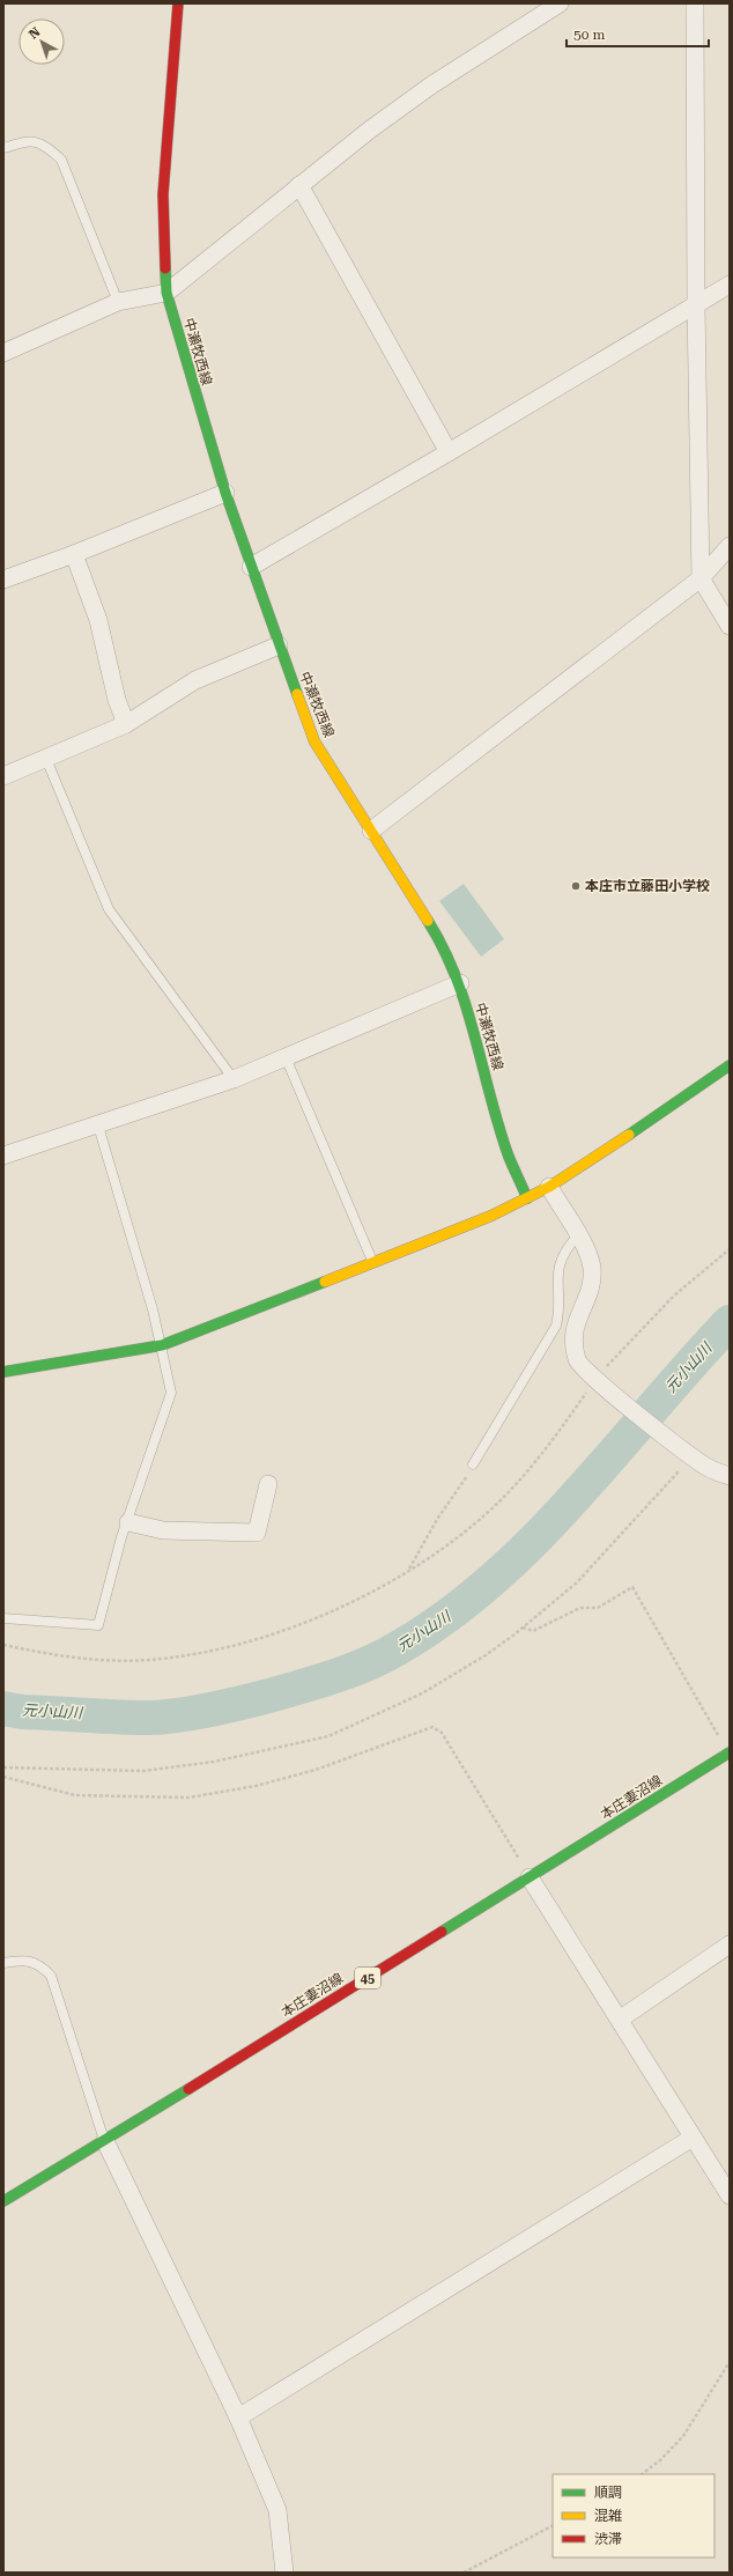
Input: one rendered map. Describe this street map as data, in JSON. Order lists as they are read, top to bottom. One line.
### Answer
{"streets":{"main road":["中瀬牧西線","本庄妻沼線","45"]},"water":["元小山川"],"places":["本庄市立藤田小学校"],"legend":["順調","混雑","渋滞"],"scale_bar":"50 m","north":"top left"}
